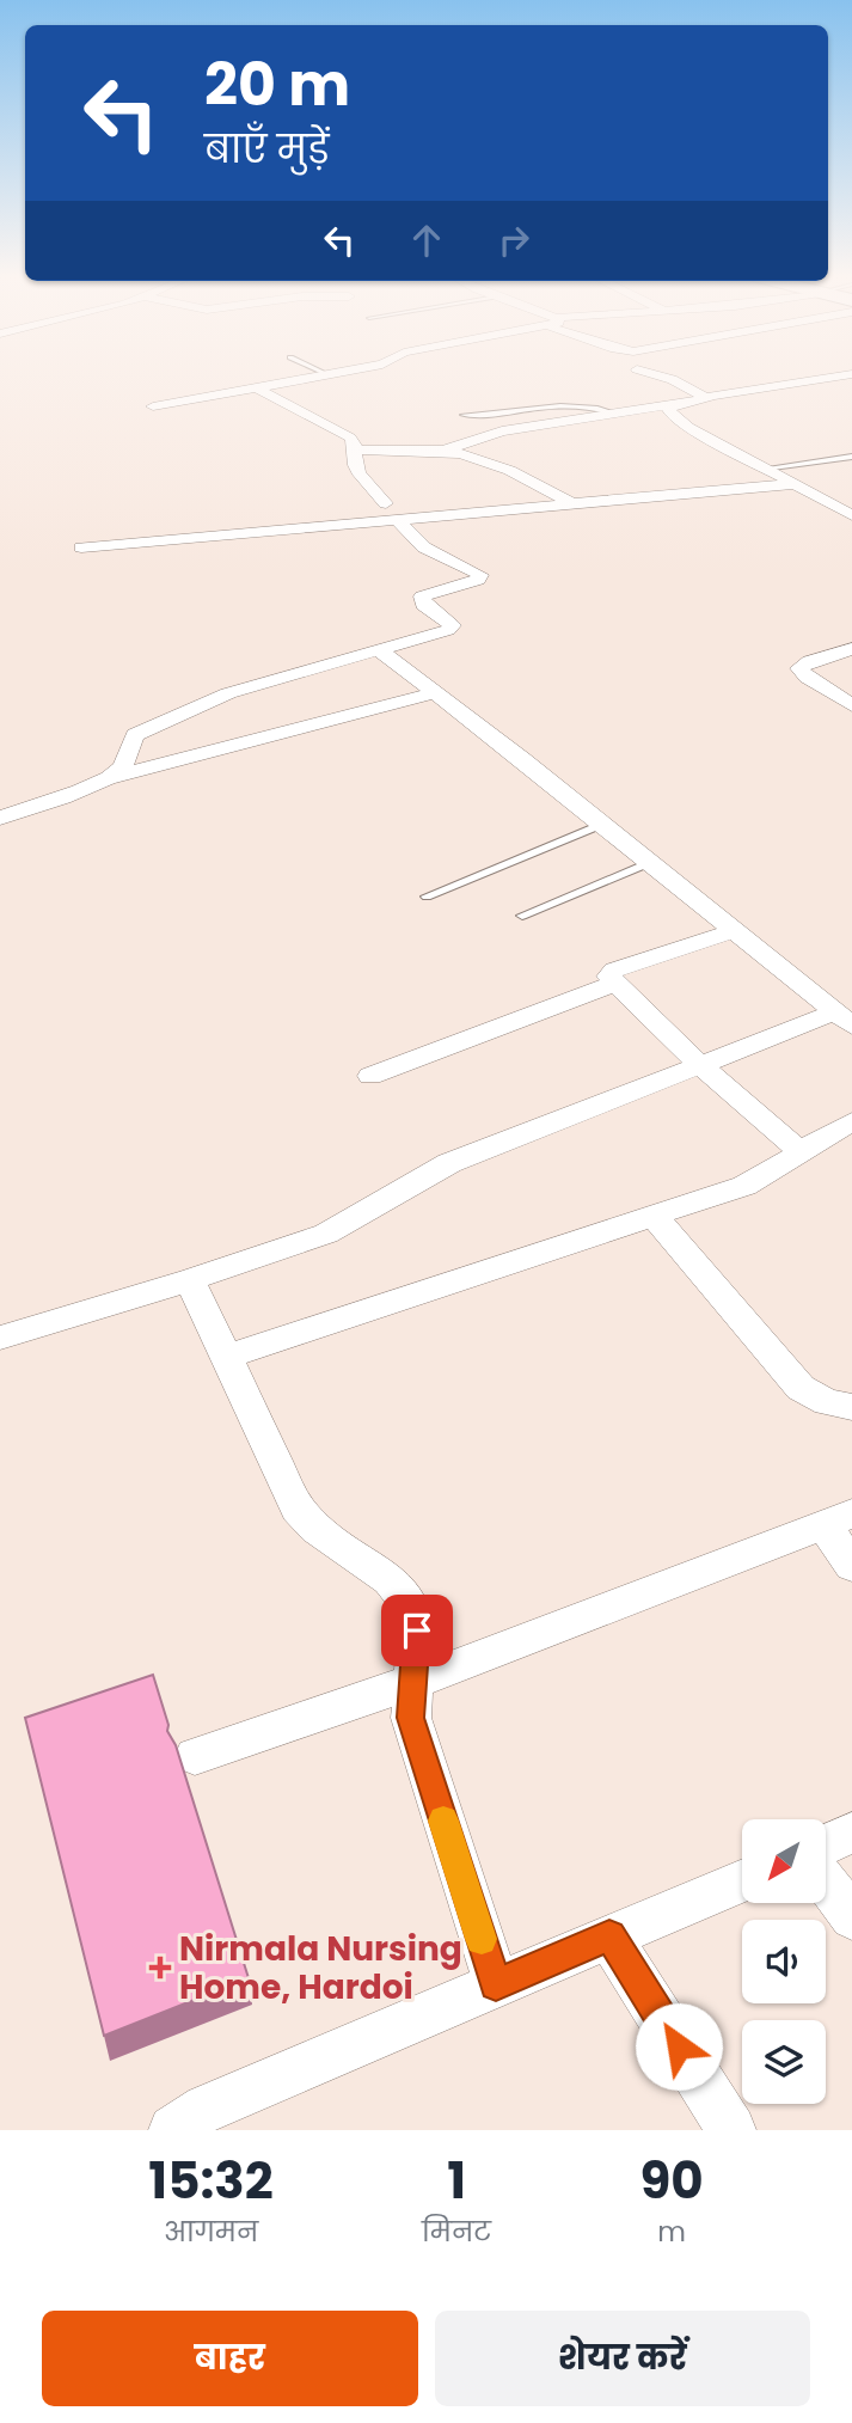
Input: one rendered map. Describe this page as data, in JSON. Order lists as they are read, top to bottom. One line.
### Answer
{"places":{"health":["Nirmala Nursing Home, Hardoi"]},"north":"bottom left","page":{"turn":["20 m","बाएँ मुड़ें"],"eta":["15:32","आगमन","1","मिनट","90","m"],"buttons":["बाहर","शेयर करें"]}}
